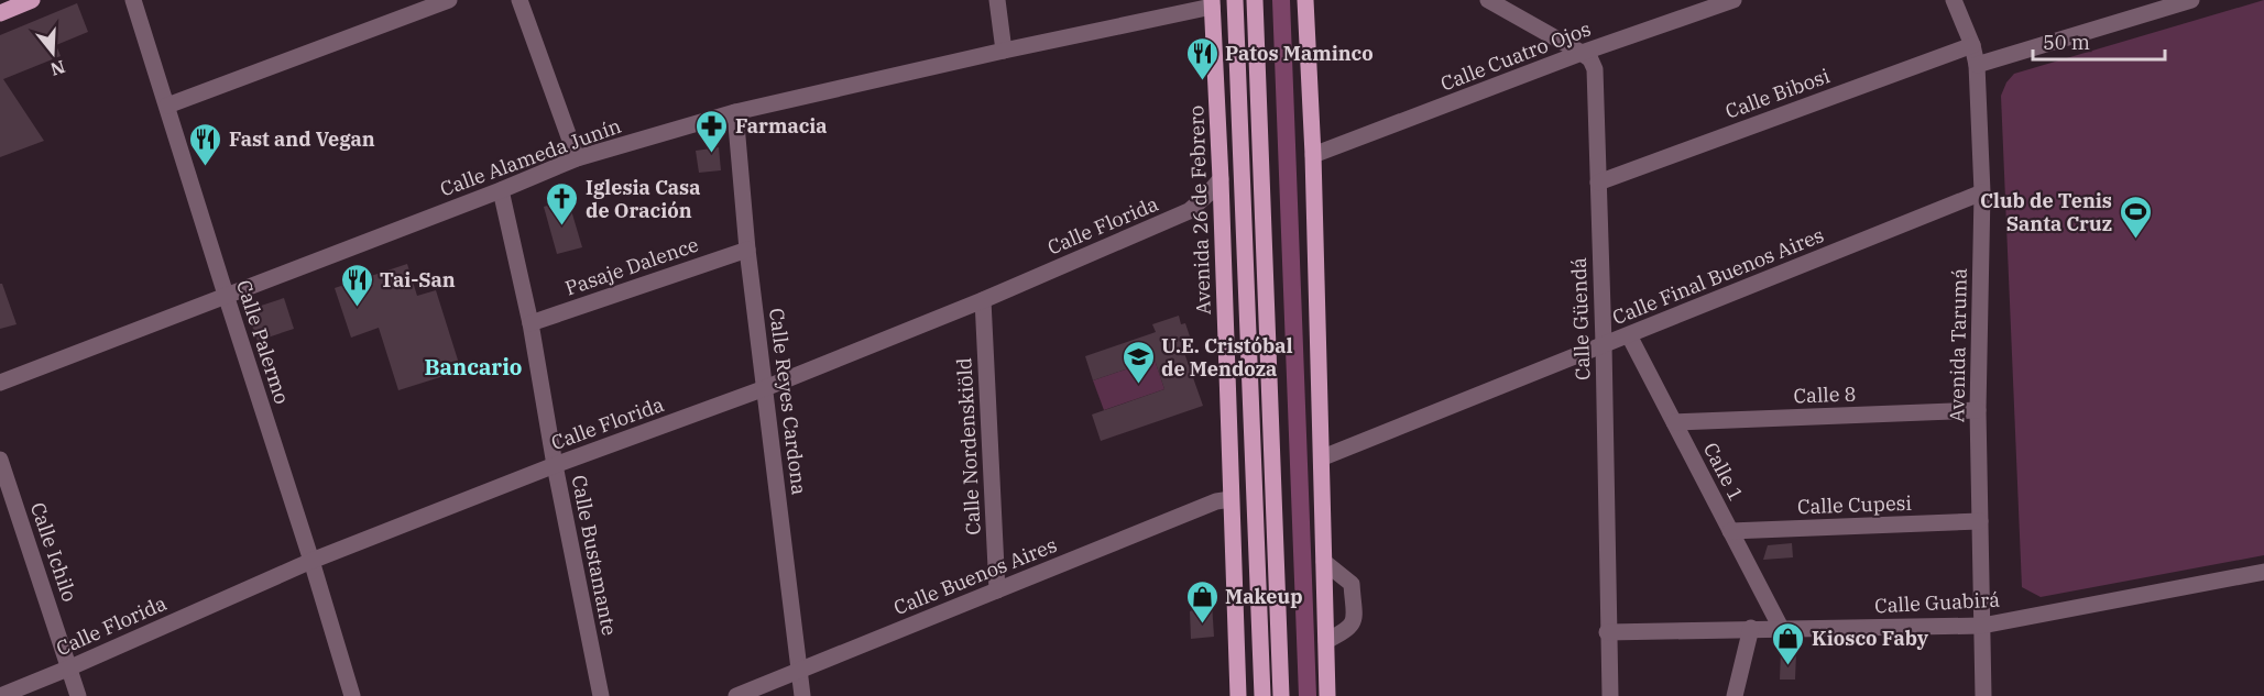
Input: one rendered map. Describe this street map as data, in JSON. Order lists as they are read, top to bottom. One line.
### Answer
{"streets":{"main road":["Avenida 26 de Febrero"],"street":["Calle Cuatro Ojos","Calle Bibosi","Calle Alameda Junín","Calle Florida","Pasaje Dalence","Calle Final Buenos Aires","Calle Güendá","Calle Palermo","Avenida Tarumá","Calle 8","Calle Reyes Cardona","Calle Nordenskiöld","Calle 1","Calle Cupesi","Calle Ichilo","Calle Bustamante","Calle Buenos Aires","Calle Guabirá"]},"crossings":[["Calle Cuatro Ojos","Calle Güendá"],["Calle Bibosi","Calle Güendá"],["Calle Bibosi","Avenida Tarumá"],["Calle Alameda Junín","Avenida 26 de Febrero"],["Calle Alameda Junín","Calle Palermo"],["Calle Alameda Junín","Calle Reyes Cardona"],["Calle Alameda Junín","Calle Bustamante"],["Avenida 26 de Febrero","Calle Florida"],["Avenida 26 de Febrero","Calle Buenos Aires"],["Calle Florida","Calle Palermo"],["Calle Florida","Calle Reyes Cardona"],["Calle Florida","Calle Nordenskiöld"],["Calle Florida","Calle Ichilo"],["Calle Florida","Calle Bustamante"],["Pasaje Dalence","Calle Reyes Cardona"],["Pasaje Dalence","Calle Bustamante"],["Calle Final Buenos Aires","Calle Güendá"],["Calle Final Buenos Aires","Avenida Tarumá"],["Calle Final Buenos Aires","Calle 1"],["Calle Güendá","Calle Guabirá"],["Avenida Tarumá","Calle 8"],["Avenida Tarumá","Calle Cupesi"],["Avenida Tarumá","Calle Guabirá"],["Calle 8","Calle 1"],["Calle Reyes Cardona","Calle Buenos Aires"],["Calle Nordenskiöld","Calle Buenos Aires"],["Calle 1","Calle Cupesi"],["Calle 1","Calle Guabirá"]],"districts":["Bancario"],"places":{"restaurant":["Patos Maminco","Fast and Vegan","Tai-San"],"pharmacy":["Farmacia"],"church":["Iglesia Casa de Oración"],"sports":["Club de Tenis Santa Cruz"],"school or university":["U.E. Cristóbal de Mendoza"],"shop":["Makeup","Kiosco Faby"]},"scale_bar":"50 m","north":"bottom"}
